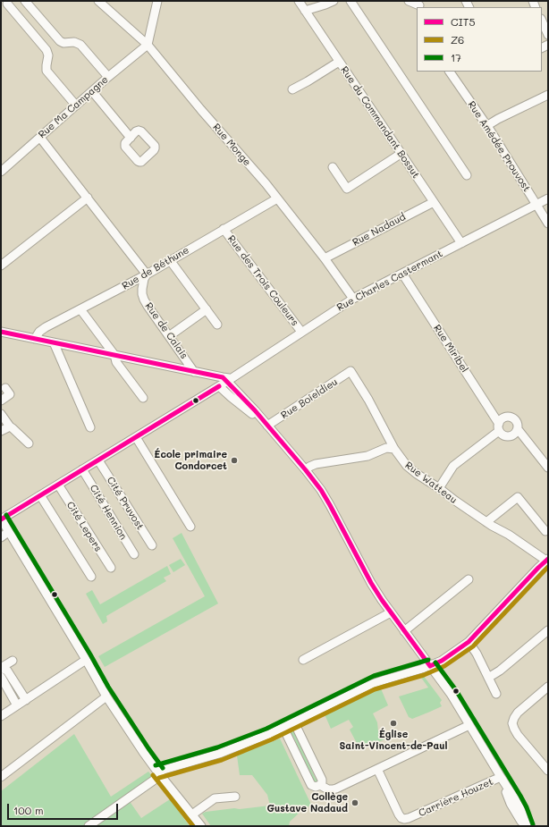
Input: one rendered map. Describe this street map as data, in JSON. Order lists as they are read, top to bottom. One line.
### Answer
{"streets":{"street":["Rue Ma Campagne","Rue du Commandant Bossut","Rue Monge","Rue Amédée Prouvost","Rue Nadaud","Rue de Béthune","Rue des Trois Couleurs","Rue Charles Castermant","Rue de Calais","Rue Miribel","Rue Boieldieu","Rue Watteau","Cité Pruvost","Cité Hennion","Cité Lepers","Carrière Houzet"]},"crossings":[["Rue Ma Campagne","Rue Monge"],["Rue du Commandant Bossut","Rue Nadaud"],["Rue du Commandant Bossut","Rue Charles Castermant"],["Rue Monge","Rue Nadaud"],["Rue Monge","Rue de Béthune"],["Rue Monge","Rue Charles Castermant"],["Rue Amédée Prouvost","Rue Charles Castermant"],["Rue de Béthune","Rue des Trois Couleurs"],["Rue des Trois Couleurs","Rue Charles Castermant"],["Rue Charles Castermant","Rue Miribel"],["Rue Boieldieu","Rue Watteau"]],"places":["École primaire Condorcet","Église Saint-Vincent-de-Paul","Collège Gustave Nadaud"],"lines":["transit line CIT5","transit line 17","transit line Z6"],"legend":["CIT5","Z6","17"],"scale_bar":"100 m"}
